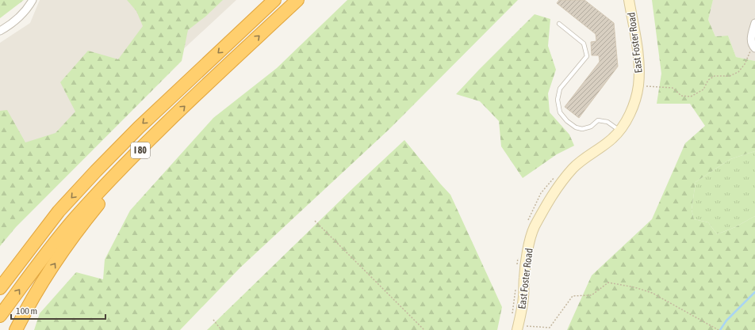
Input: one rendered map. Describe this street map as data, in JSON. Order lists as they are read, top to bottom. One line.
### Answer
{"streets":{"highway":["I 80"],"street":["East Foster Road"]},"scale_bar":"100 m"}
